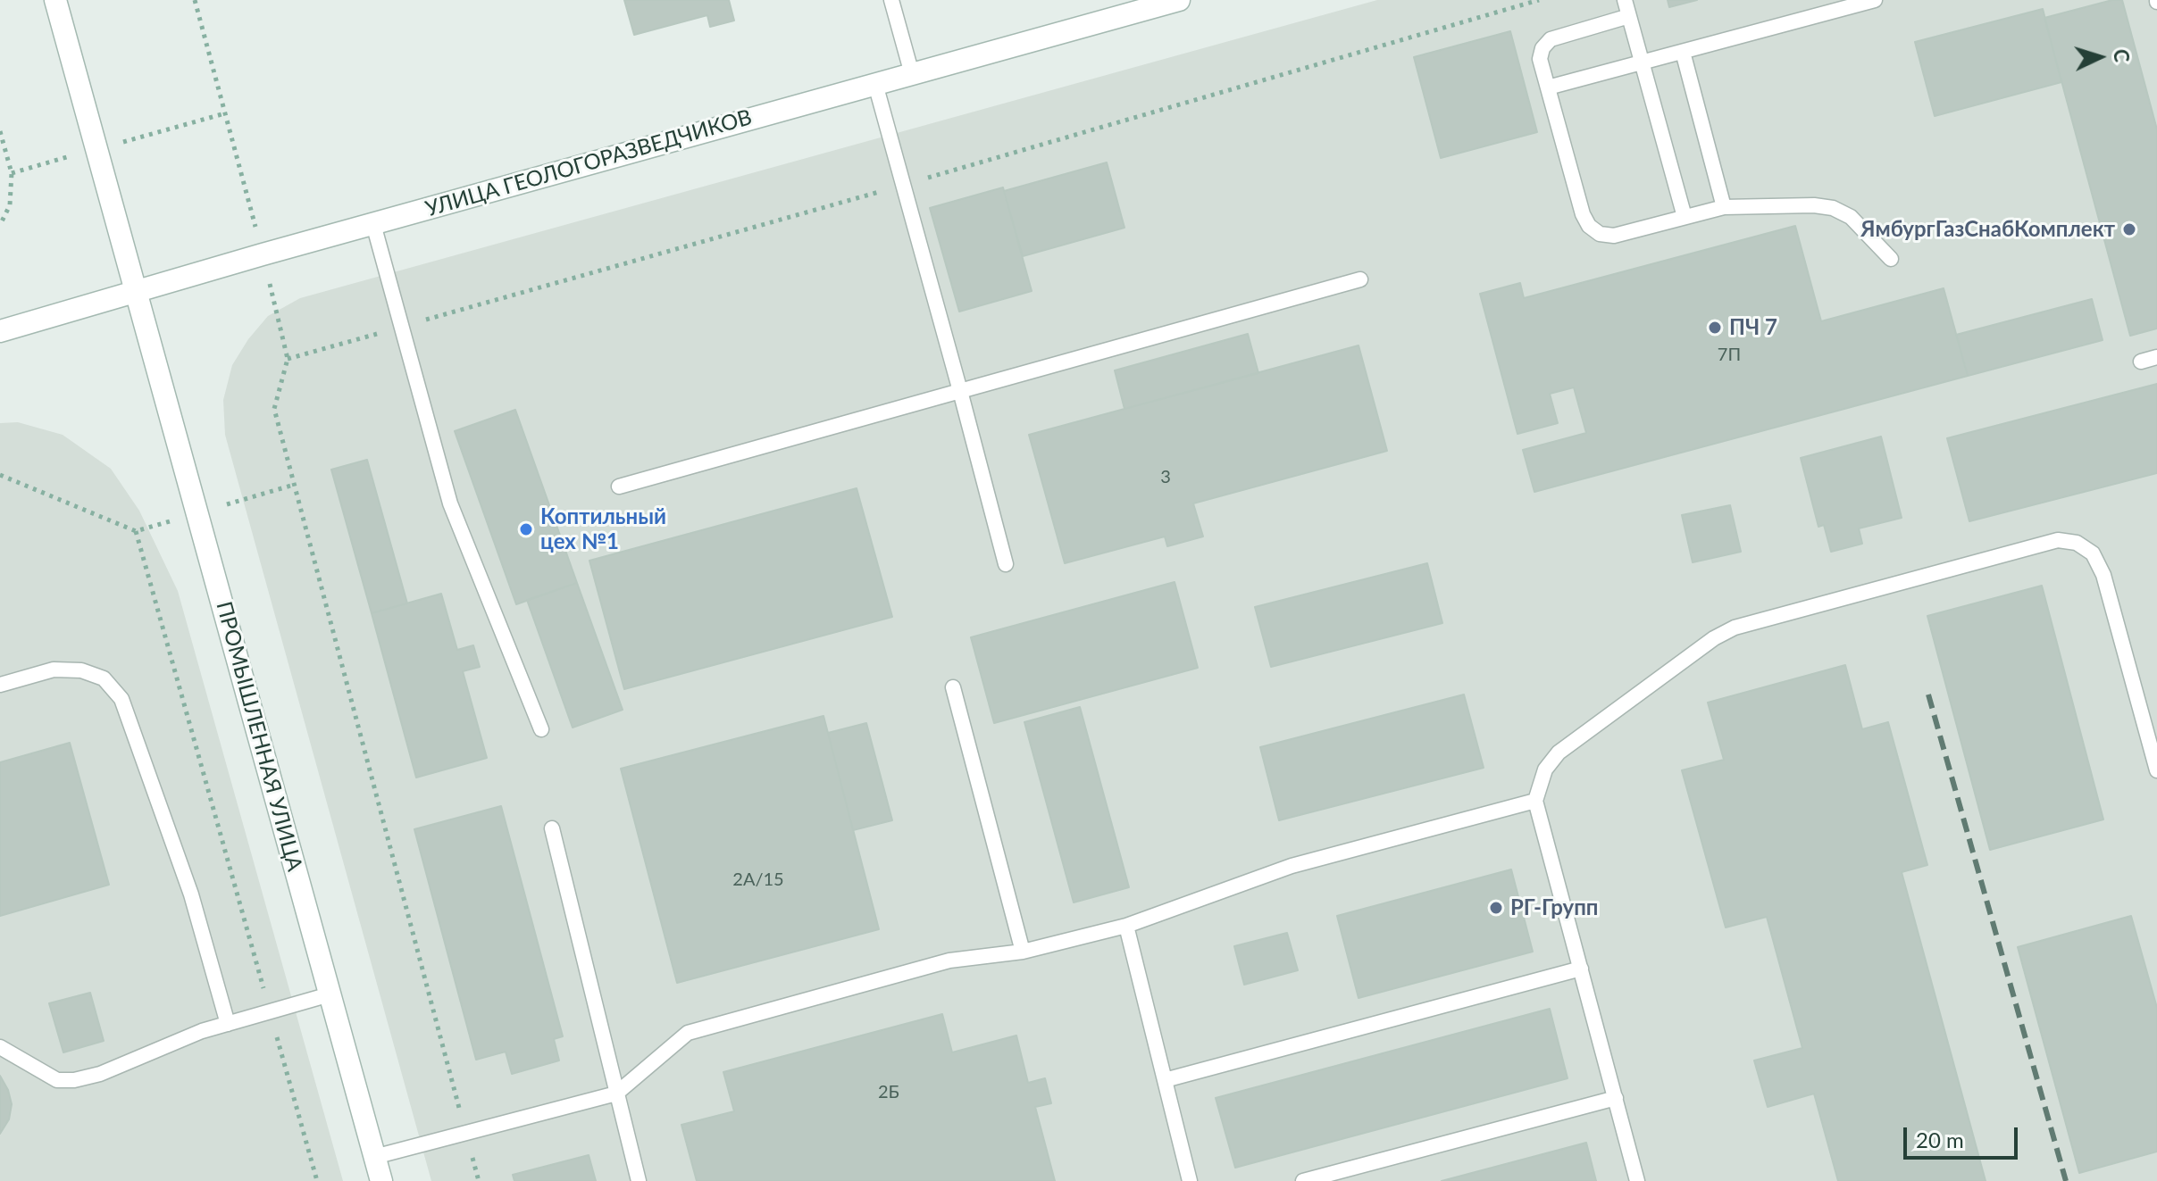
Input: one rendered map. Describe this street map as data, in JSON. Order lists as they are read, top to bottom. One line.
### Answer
{"streets":{"main road":["УЛИЦА ГЕОЛОГОРАЗВЕДЧИКОВ","ПРОМЫШЛЕННАЯ УЛИЦА"]},"crossings":[["УЛИЦА ГЕОЛОГОРАЗВЕДЧИКОВ","ПРОМЫШЛЕННАЯ УЛИЦА"]],"places":["ЯмбургГазСнабКомплект","ПЧ 7","Коптильный цех №1","РГ-Групп"],"house_numbers":["7П","3","2А/15","2Б"],"scale_bar":"20 m","north":"right"}
